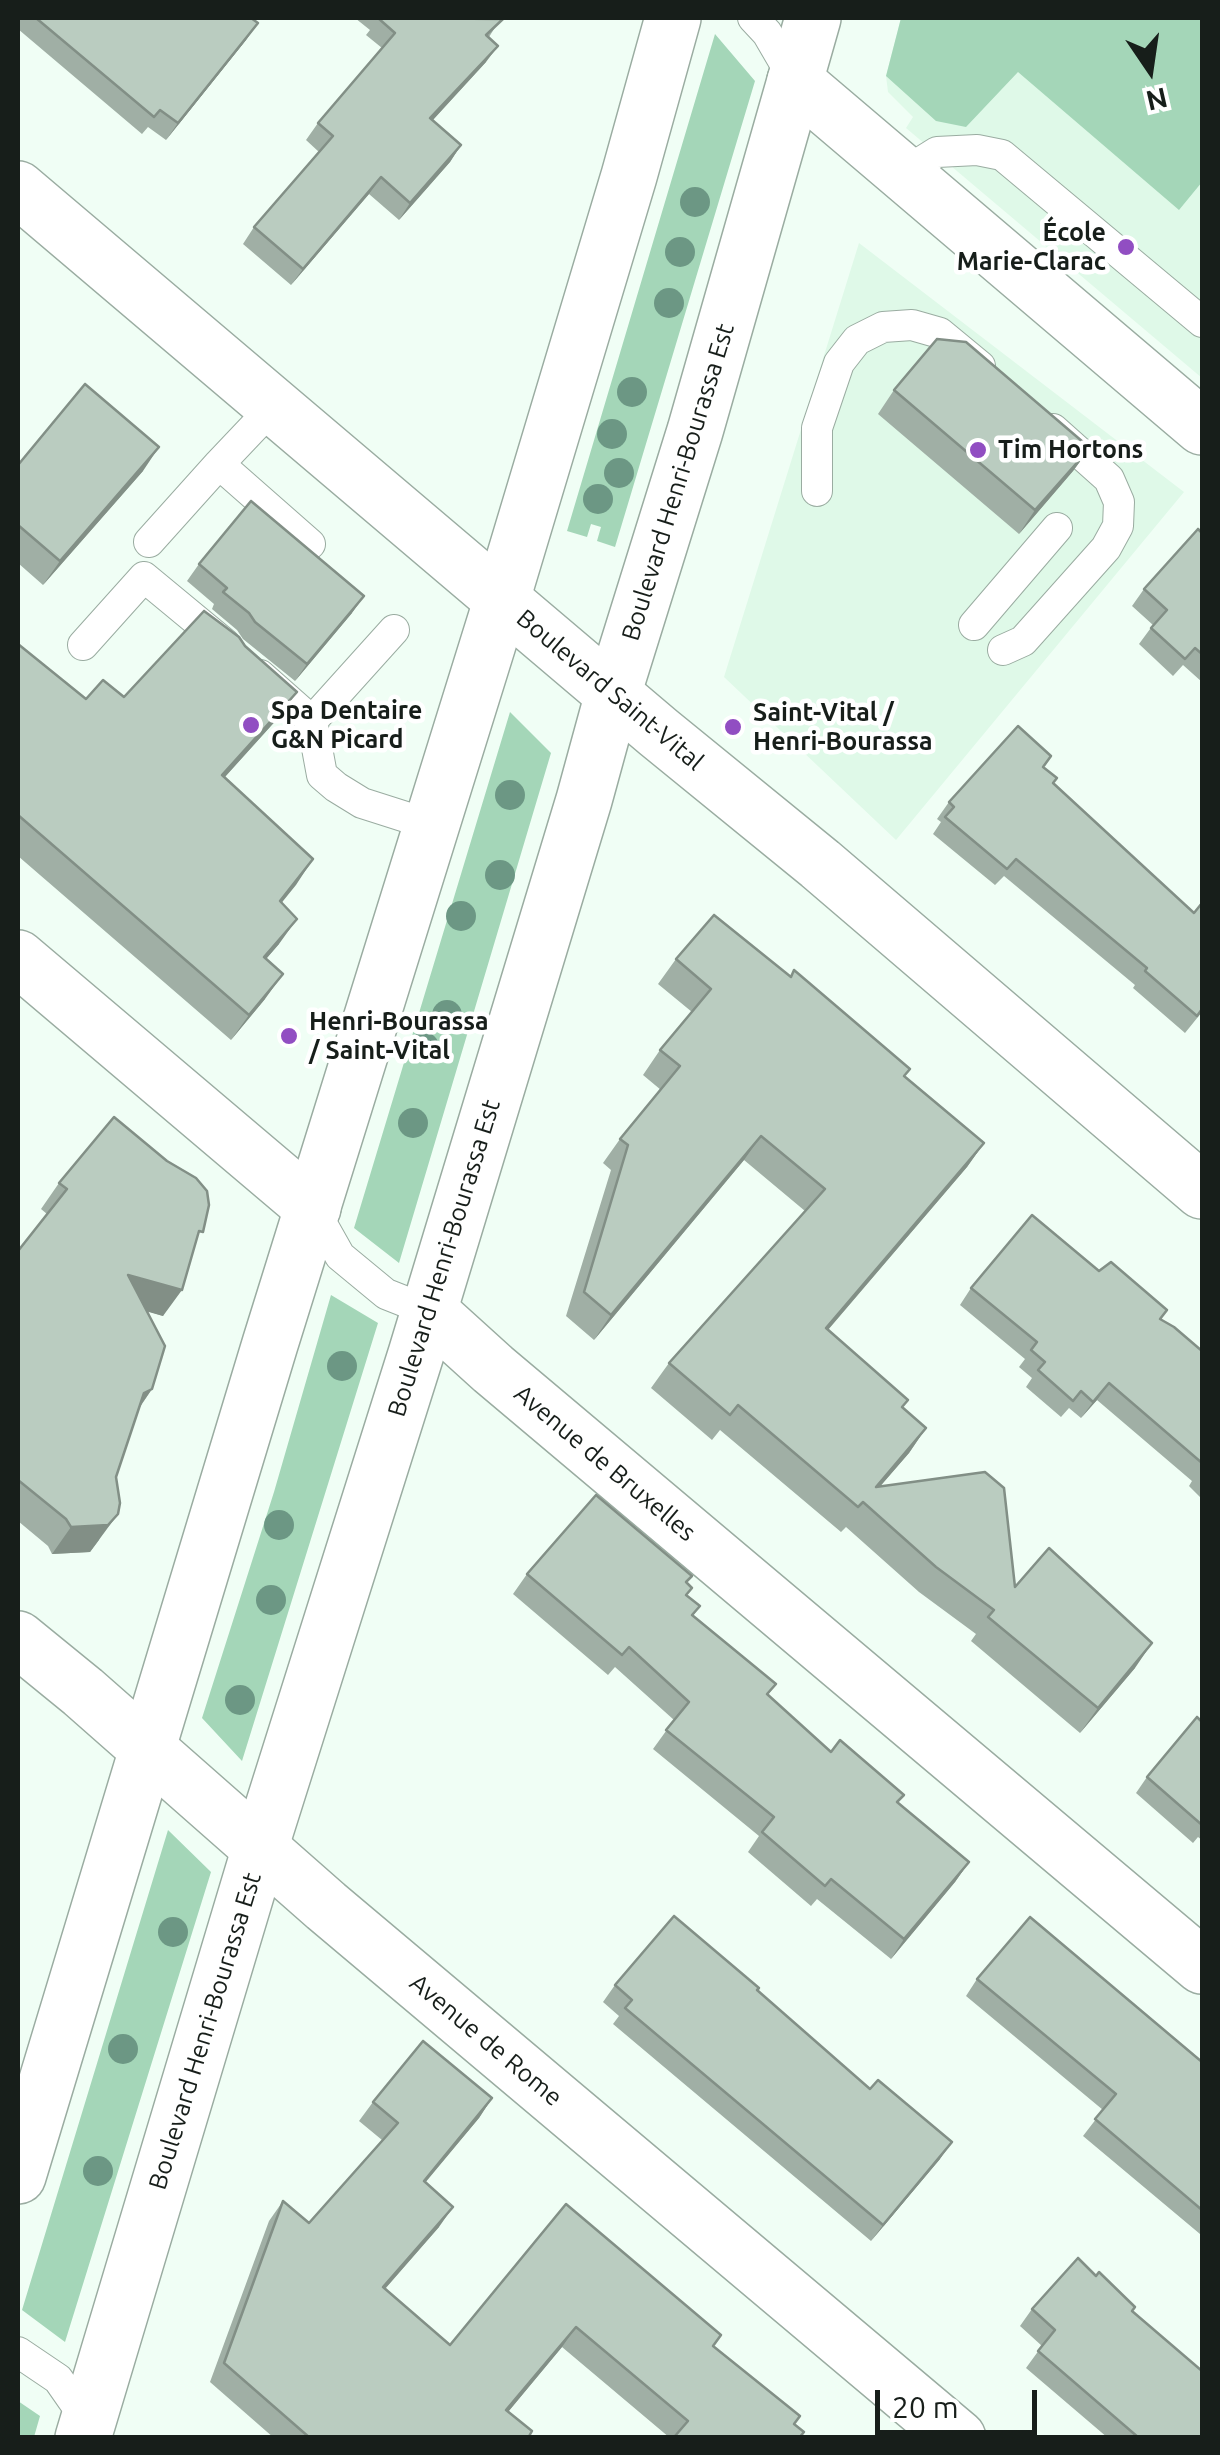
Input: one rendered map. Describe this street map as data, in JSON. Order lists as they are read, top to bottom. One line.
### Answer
{"streets":{"main road":["Boulevard Henri-Bourassa Est","Boulevard Saint-Vital","Avenue de Bruxelles","Avenue de Rome"]},"crossings":[["Boulevard Henri-Bourassa Est","Boulevard Saint-Vital"],["Boulevard Henri-Bourassa Est","Avenue de Bruxelles"],["Boulevard Henri-Bourassa Est","Avenue de Rome"]],"places":["École Marie-Clarac","Tim Hortons","Spa Dentaire G&N Picard","Saint-Vital / Henri-Bourassa","Henri-Bourassa / Saint-Vital"],"scale_bar":"20 m","north":"bottom"}
